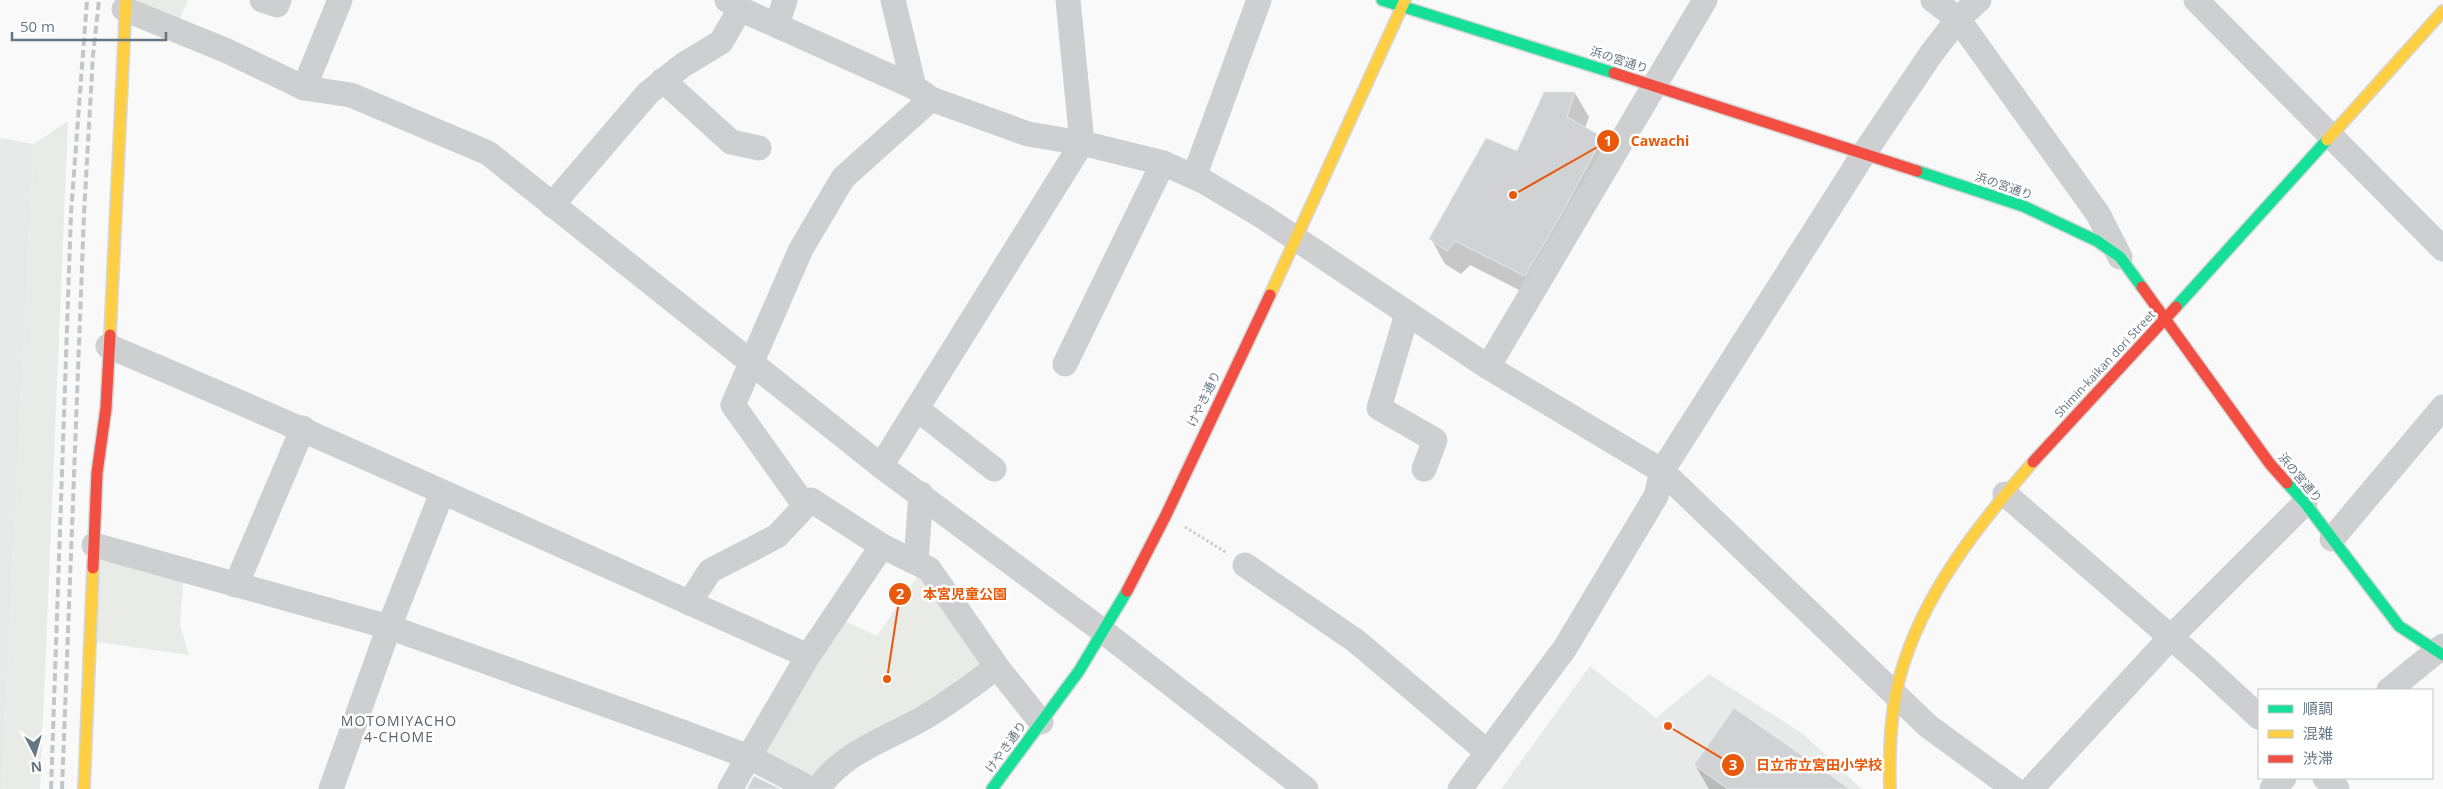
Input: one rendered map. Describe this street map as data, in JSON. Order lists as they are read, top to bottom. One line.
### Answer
{"streets":{"street":["浜の宮通り","Shimin-kaikan dori Street","けやき通り"]},"crossings":[["浜の宮通り","Shimin-kaikan dori Street"],["浜の宮通り","けやき通り"]],"districts":["MOTOMIYACHO 4-CHOME"],"places":["Cawachi","本宮児童公園","日立市立宮田小学校"],"legend":["順調","混雑","渋滞"],"scale_bar":"50 m","north":"bottom"}
